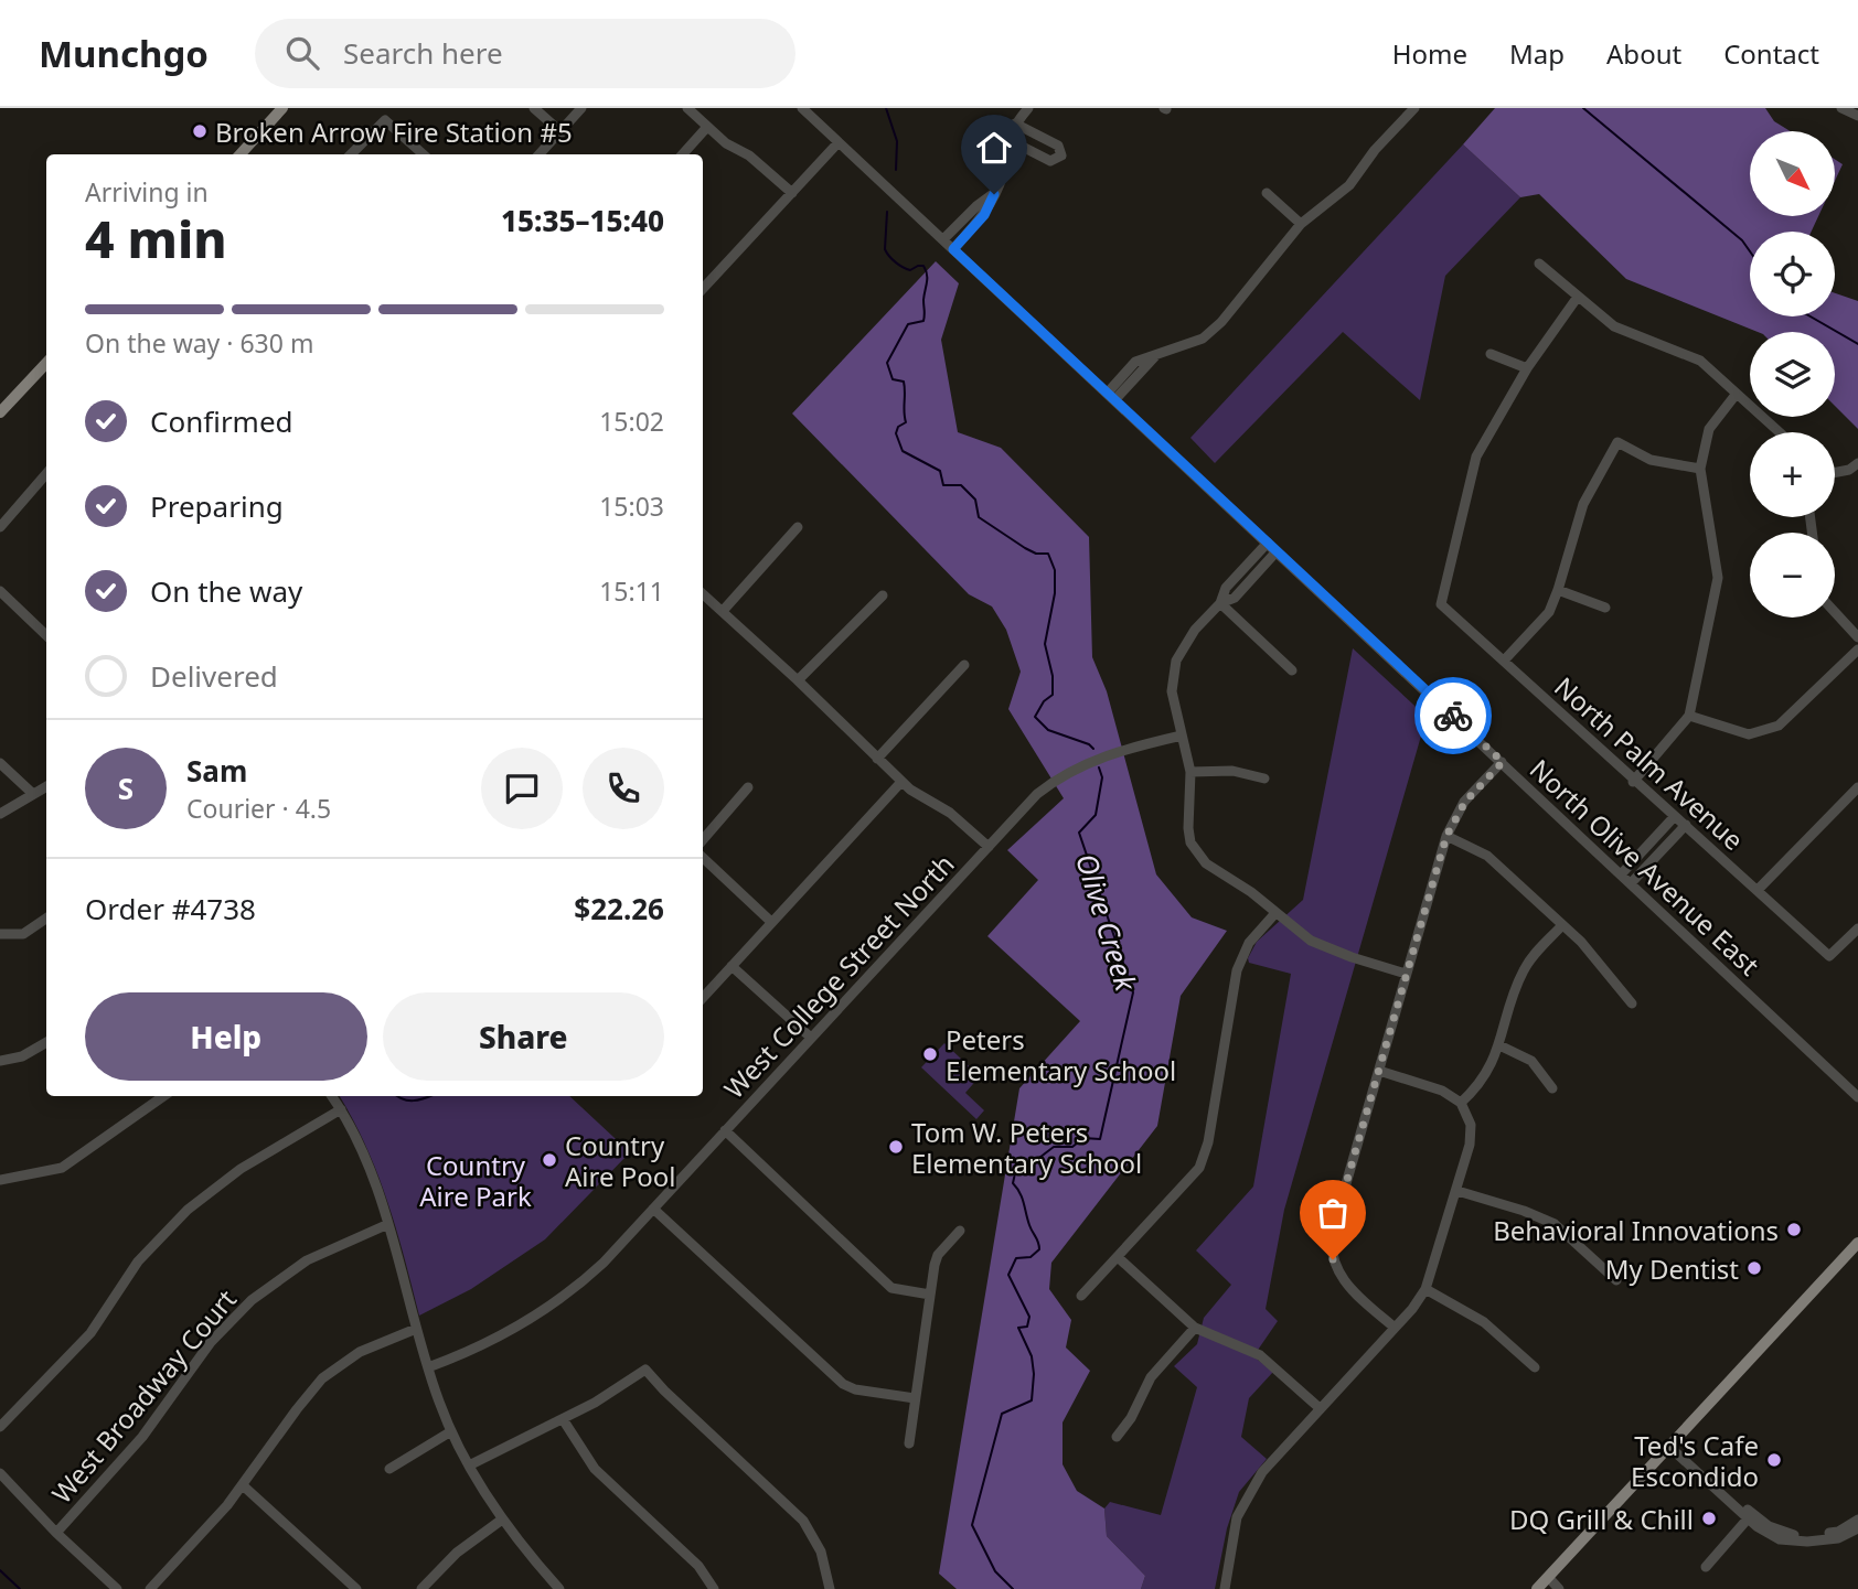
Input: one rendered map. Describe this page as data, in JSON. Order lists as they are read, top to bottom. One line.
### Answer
{"streets":{"street":["North Palm Avenue","North Olive Avenue East","West College Street North","West Broadway Court"]},"water":["Olive Creek"],"parks":["Country Aire Park"],"places":["Broken Arrow Fire Station #5","Peters Elementary School","Tom W. Peters Elementary School","Country Aire Pool","Behavioral Innovations","My Dentist","Ted's Cafe Escondido","DQ Grill & Chill"],"north":"bottom right","page":{"header":"Munchgo","search":"Search here","nav":["Home","Map","About","Contact"],"map_buttons":["+","−"],"heading":["4 min","Arriving in","15:35–15:40"],"panel":["Sam","Courier · 4.5","Order #4738","$22.26"],"bar":"On the way · 630 m","list":[["Confirmed","15:02"],["Preparing","15:03"],["On the way","15:11"],"Delivered"],"round":"S","buttons":["Help","Share"]}}
